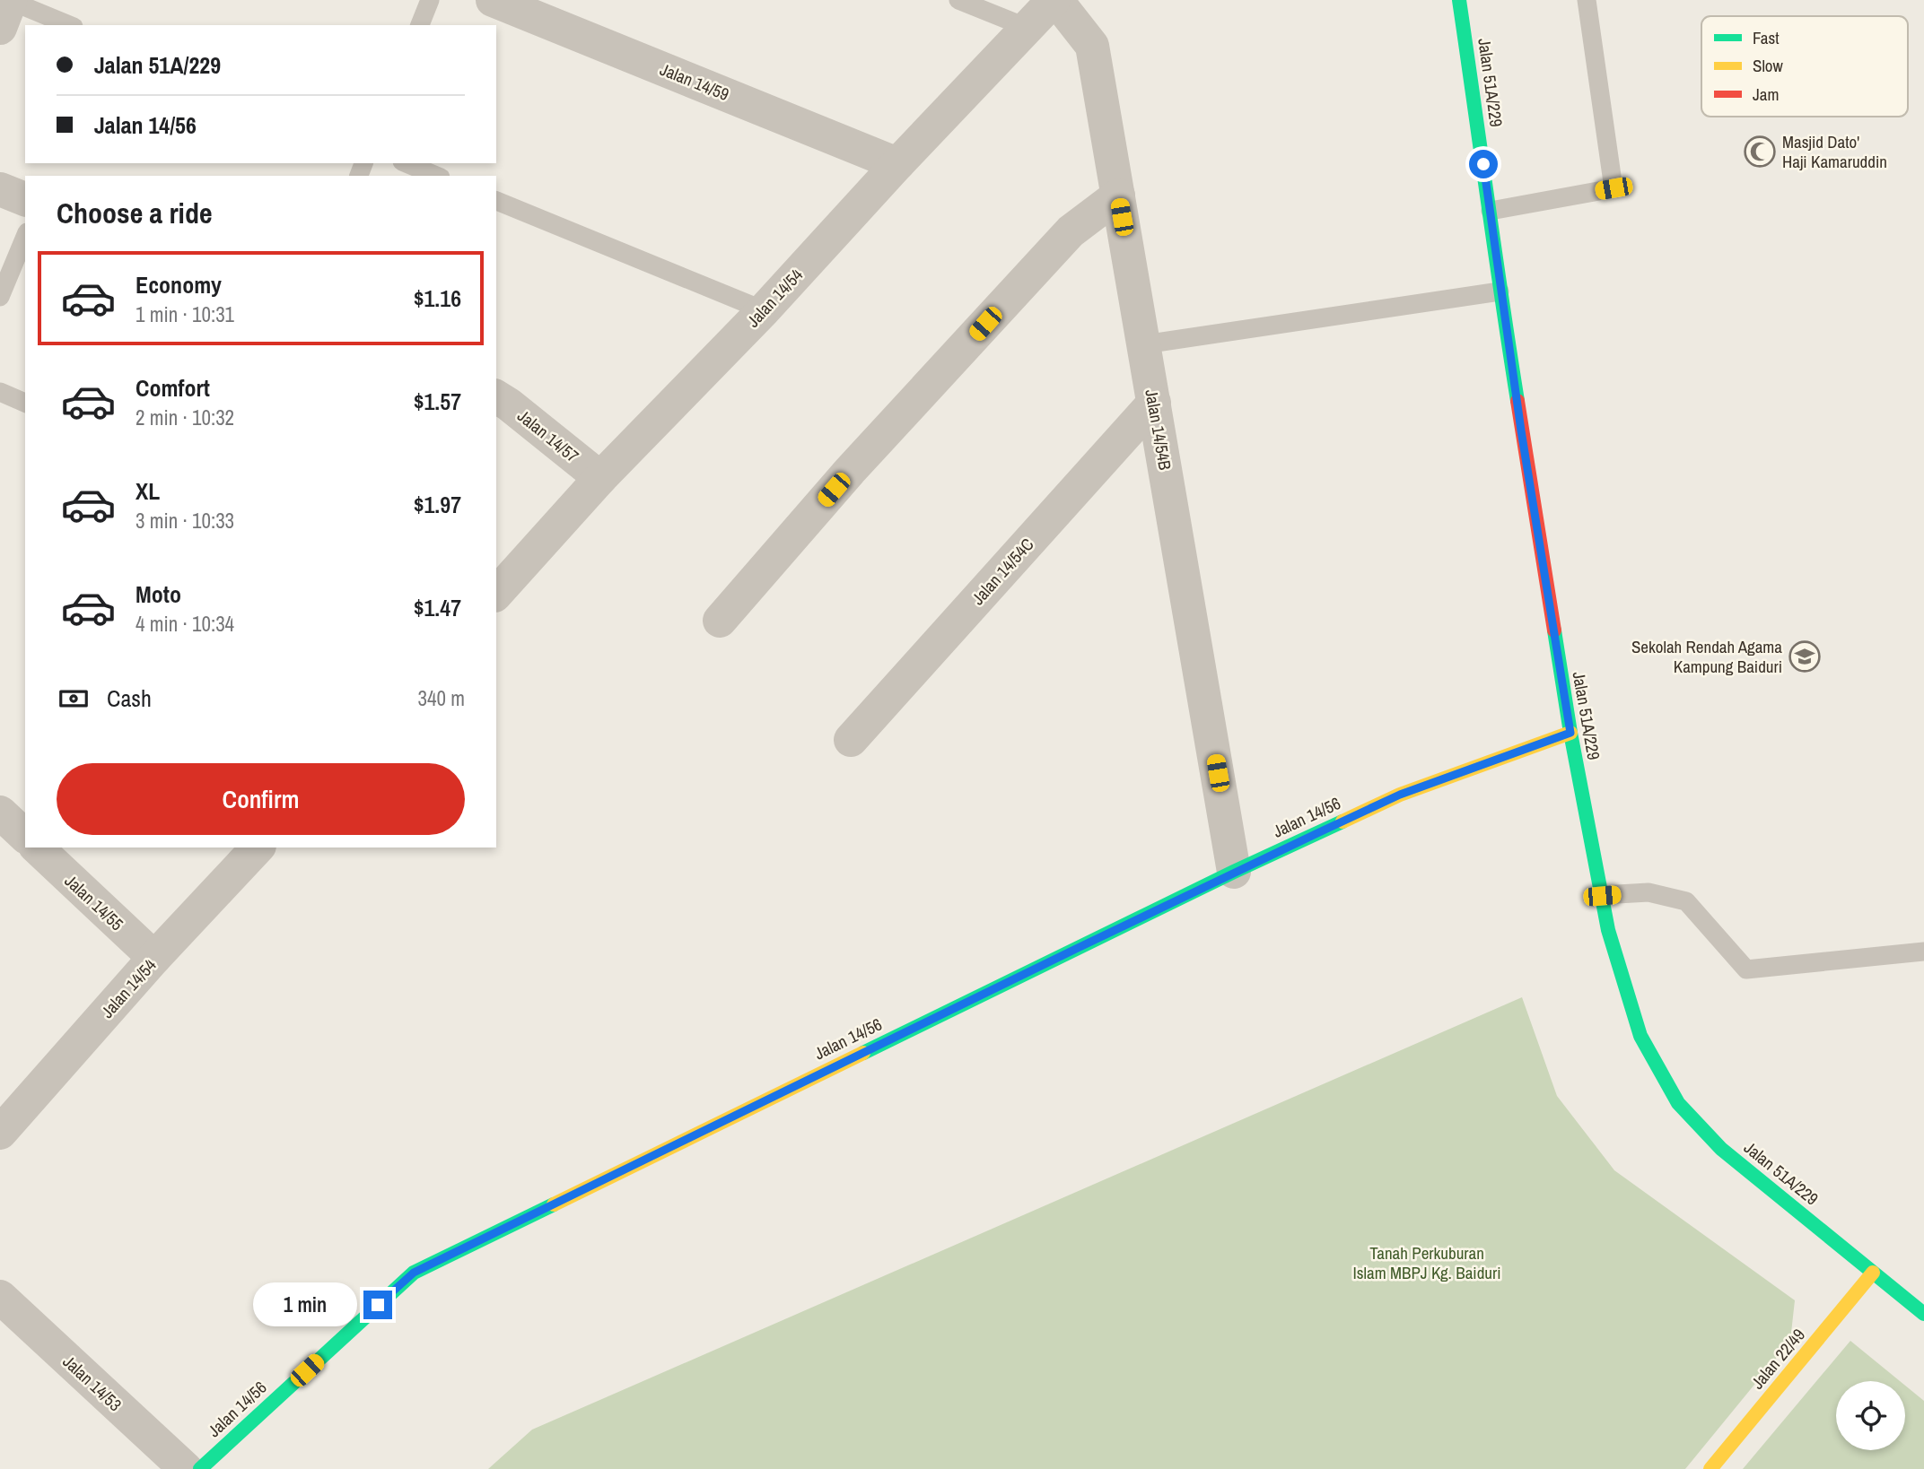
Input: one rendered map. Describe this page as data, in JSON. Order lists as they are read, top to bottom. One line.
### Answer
{"streets":{"street":["Jalan 14/59","Jalan 51A/229","Jalan 14/54","Jalan 14/54B","Jalan 14/57","Jalan 14/54C","Jalan 14/56","Jalan 14/55","Jalan 22/49","Jalan 14/53"]},"crossings":[["Jalan 14/59","Jalan 14/54"],["Jalan 51A/229","Jalan 14/56"],["Jalan 51A/229","Jalan 22/49"],["Jalan 14/54","Jalan 14/54B"],["Jalan 14/54","Jalan 14/57"],["Jalan 14/54","Jalan 14/55"],["Jalan 14/54B","Jalan 14/54C"],["Jalan 14/54B","Jalan 14/56"]],"parks":["Tanah Perkuburan Islam MBPJ Kg. Baiduri"],"places":{"mosque":["Masjid Dato' Haji Kamaruddin"],"school or university":["Sekolah Rendah Agama Kampung Baiduri"]},"legend":["Fast","Slow","Jam"],"page":{"banner":["Jalan 51A/229","Jalan 14/56"],"heading":"Choose a ride","list":[{"name":"Economy","note":"1 min · 10:31","value":"$1.16"},{"name":"Comfort","note":"2 min · 10:32","value":"$1.57"},{"name":"XL","note":"3 min · 10:33","value":"$1.97"},{"name":"Moto","note":"4 min · 10:34","value":"$1.47"}],"pay":["Cash","340 m"],"buttons":"Confirm","bubble":"1 min"}}
